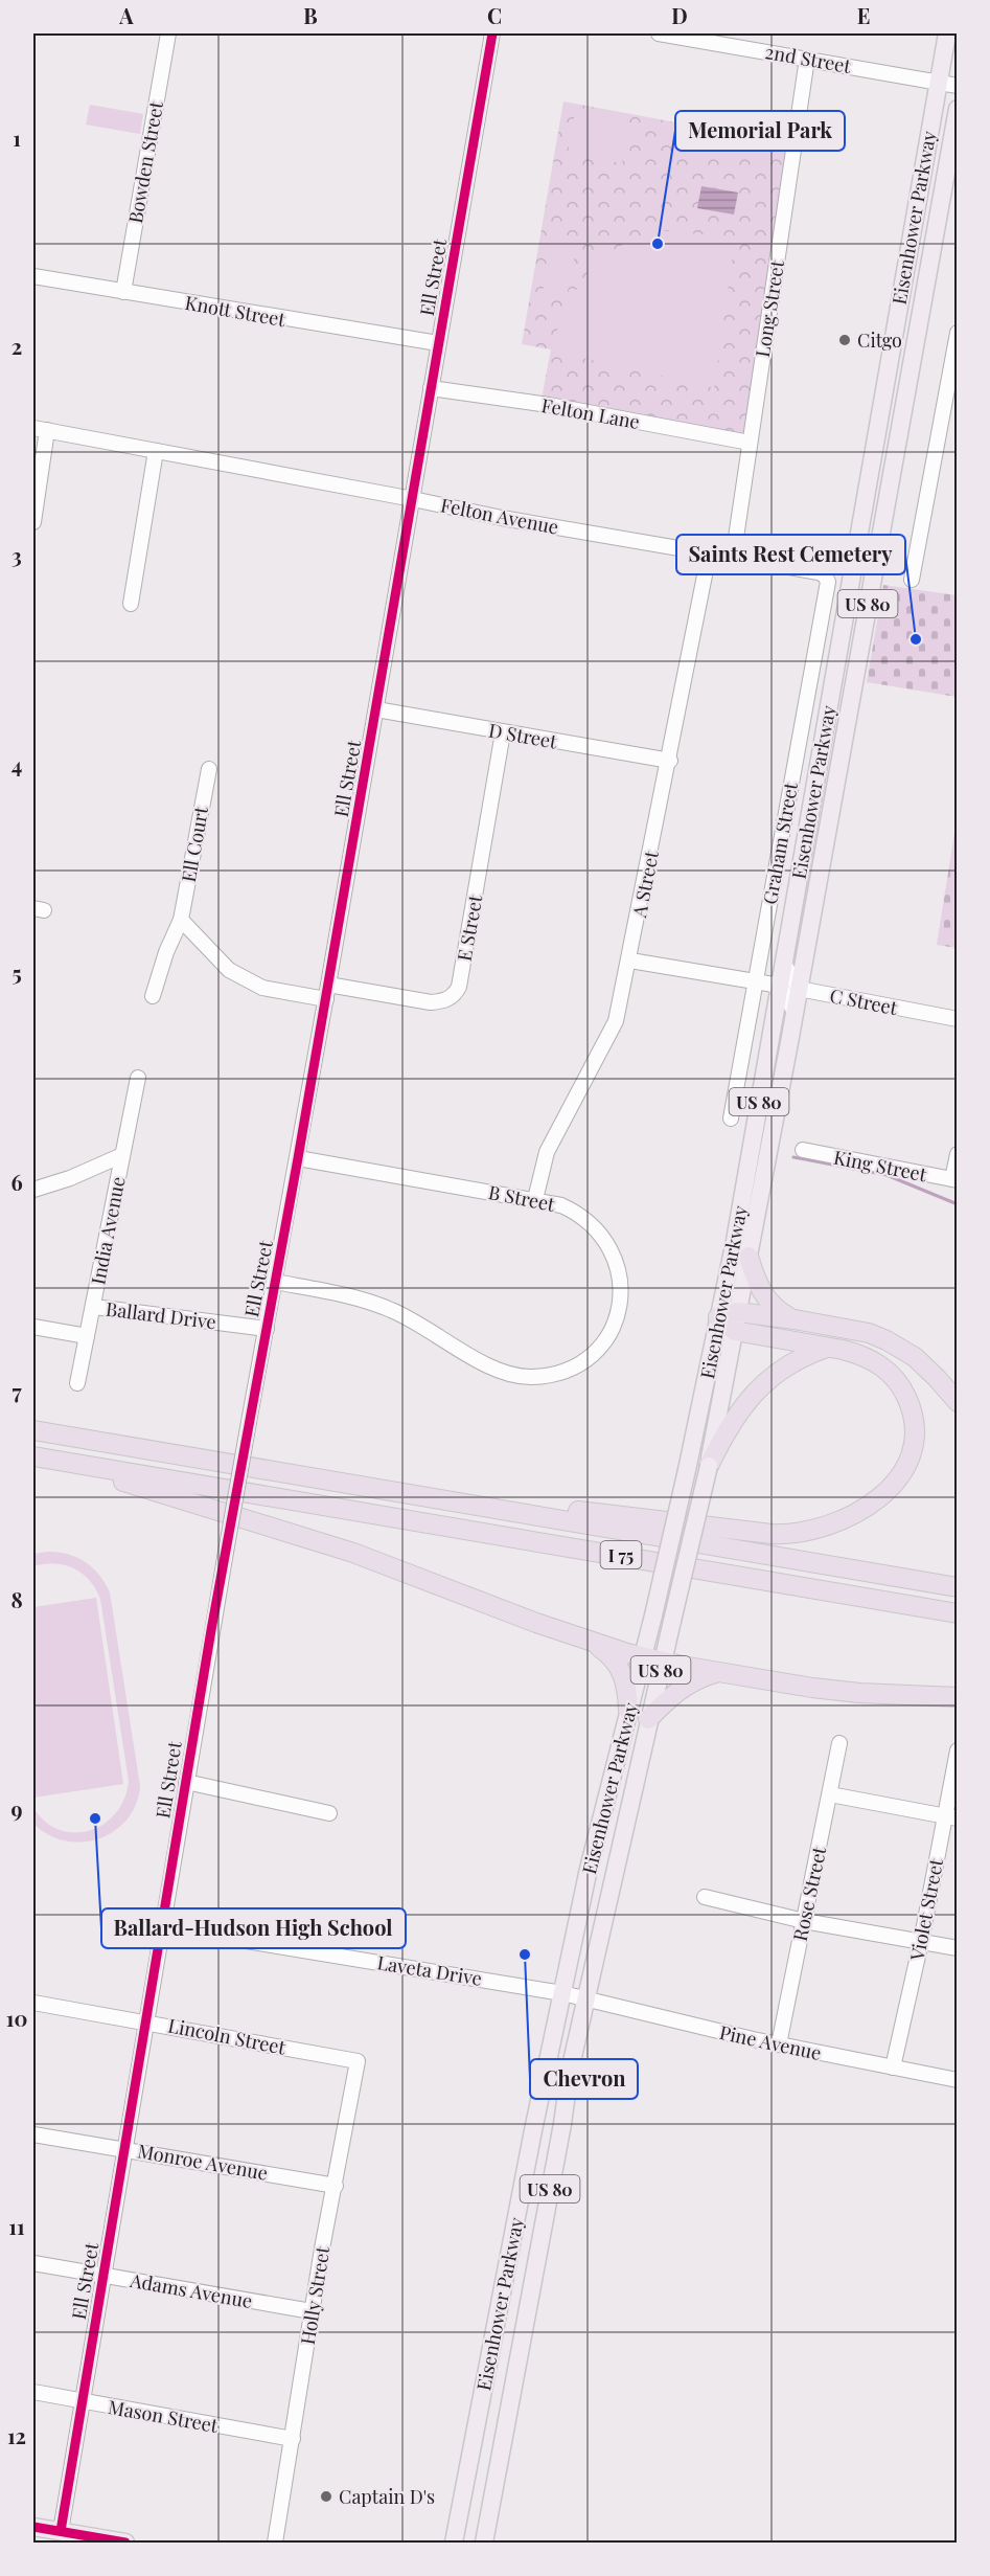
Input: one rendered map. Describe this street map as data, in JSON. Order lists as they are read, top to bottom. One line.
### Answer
{"streets":{"highway":["I 75"],"main road":["Eisenhower Parkway","US 80"],"street":["2nd Street","Bowden Street","Ell Street","Long Street","Knott Street","Felton Lane","Felton Avenue","D Street","Graham Street","Ell Court","A Street","E Street","C Street","King Street","B Street","India Avenue","Ballard Drive","Rose Street","Violet Street","Laveta Drive","Lincoln Street","Pine Avenue","Monroe Avenue","Adams Avenue","Holly Street","Mason Street"]},"crossings":[["2nd Street","Eisenhower Parkway"],["2nd Street","Long Street"],["Bowden Street","Knott Street"],["Eisenhower Parkway","C Street"],["Eisenhower Parkway","Laveta Drive"],["Eisenhower Parkway","Pine Avenue"],["Ell Street","Knott Street"],["Ell Street","Felton Lane"],["Ell Street","Felton Avenue"],["Ell Street","D Street"],["Ell Street","E Street"],["Ell Street","B Street"],["Ell Street","Ballard Drive"],["Ell Street","Laveta Drive"],["Ell Street","Lincoln Street"],["Ell Street","Monroe Avenue"],["Ell Street","Adams Avenue"],["Ell Street","Mason Street"],["Long Street","Felton Lane"],["Long Street","Felton Avenue"],["Felton Avenue","Graham Street"],["Felton Avenue","A Street"],["D Street","A Street"],["D Street","E Street"],["A Street","B Street"],["India Avenue","Ballard Drive"],["Rose Street","Pine Avenue"],["Violet Street","Pine Avenue"],["Laveta Drive","Pine Avenue"],["Lincoln Street","Holly Street"],["Monroe Avenue","Holly Street"],["Adams Avenue","Holly Street"],["Holly Street","Mason Street"]],"places":["Memorial Park","Citgo","Saints Rest Cemetery","Ballard-Hudson High School","Chevron","Captain D's"],"grid":{"columns":["A","B","C","D","E"],"rows":["1","2","3","4","5","6","7","8","9","10","11","12"]}}
